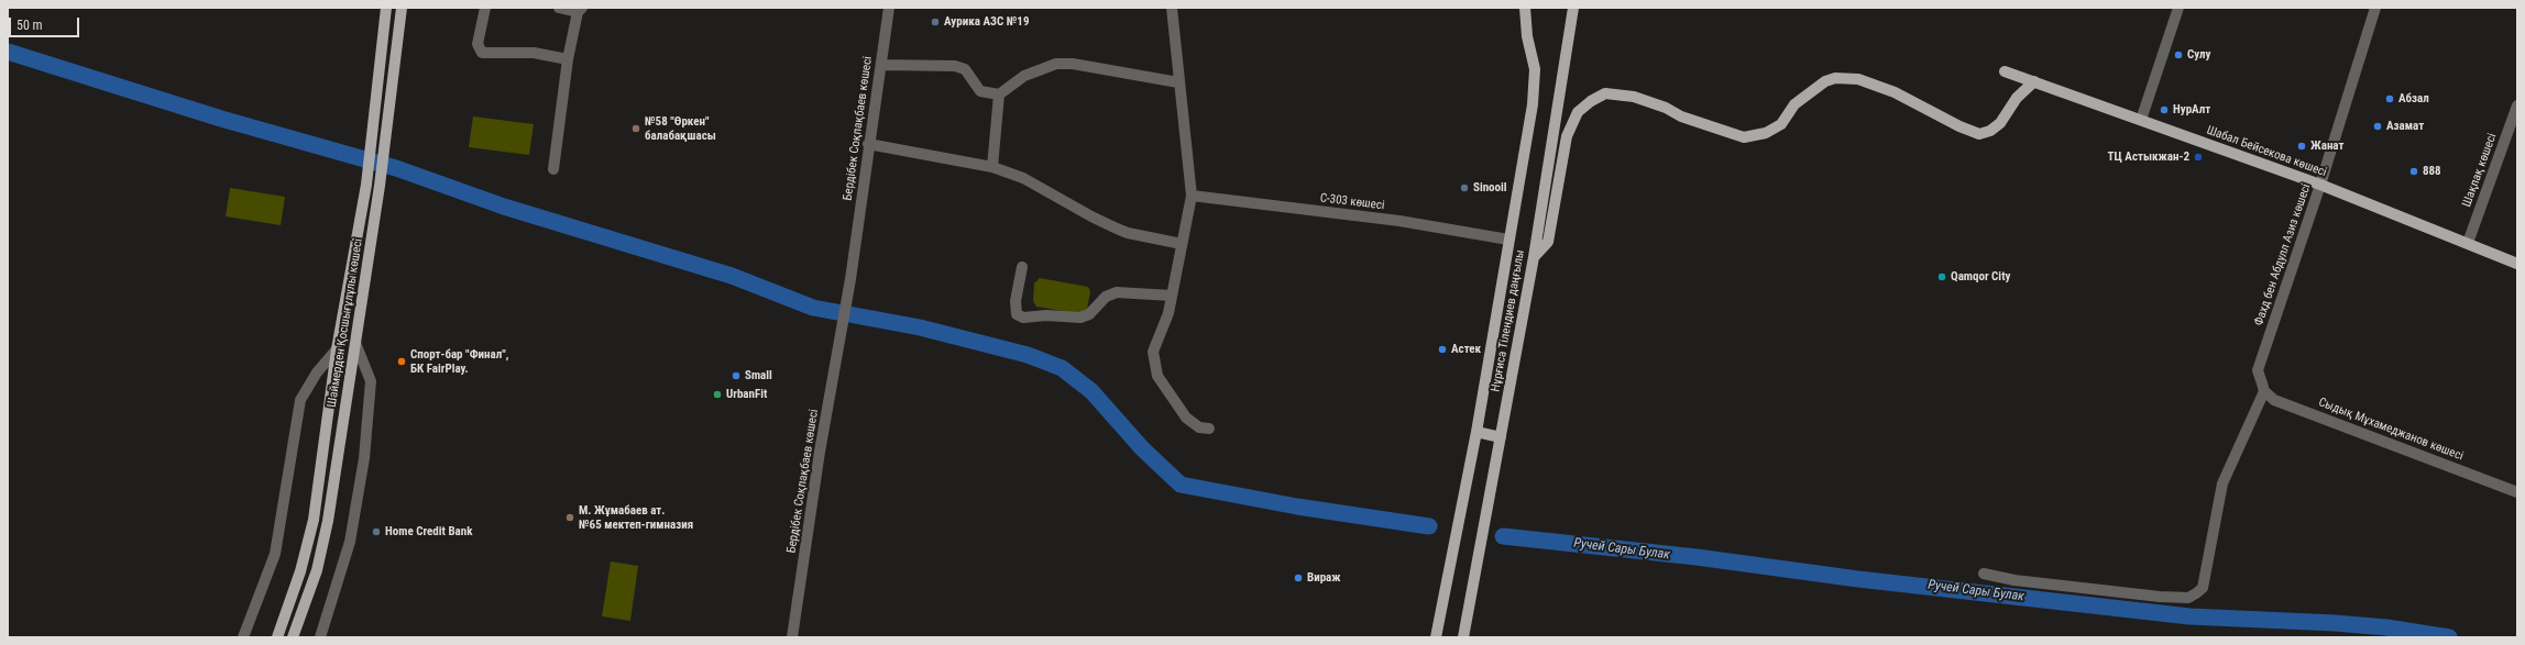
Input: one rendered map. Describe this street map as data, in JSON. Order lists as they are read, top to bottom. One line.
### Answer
{"streets":{"main road":["Шабал Бейсекова көшесі","Нұрғиса Тілендиев даңғылы","Шаймерден Қосшығұлұлы көшесі"],"street":["Бердібек Соқпақбаев көшесі","Шақпақ көшесі","С-303 көшесі","Фахд бен Абдулл Азиз көшесі","Сыдық Мұхамеджанов көшесі"]},"crossings":[["Шабал Бейсекова көшесі","Шақпақ көшесі"],["Шабал Бейсекова көшесі","Фахд бен Абдулл Азиз көшесі"],["С-303 көшесі","Нұрғиса Тілендиев даңғылы"],["Фахд бен Абдулл Азиз көшесі","Сыдық Мұхамеджанов көшесі"]],"water":["Ручей Сары Булак"],"places":["Аурика АЗС №19","Сулу","Абзал","НурАлт","Азамат","№58 \"Өркен\" балабақшасы","Жанат","ТЦ Астыкжан-2","888","Sinooil","Qamqor City","Астек","Спорт-бар \"Финал\", БК FairPlay.","Small","UrbanFit","М. Жұмабаев ат. №65 мектеп-гимназия","Home Credit Bank","Вираж"],"scale_bar":"50 m"}
